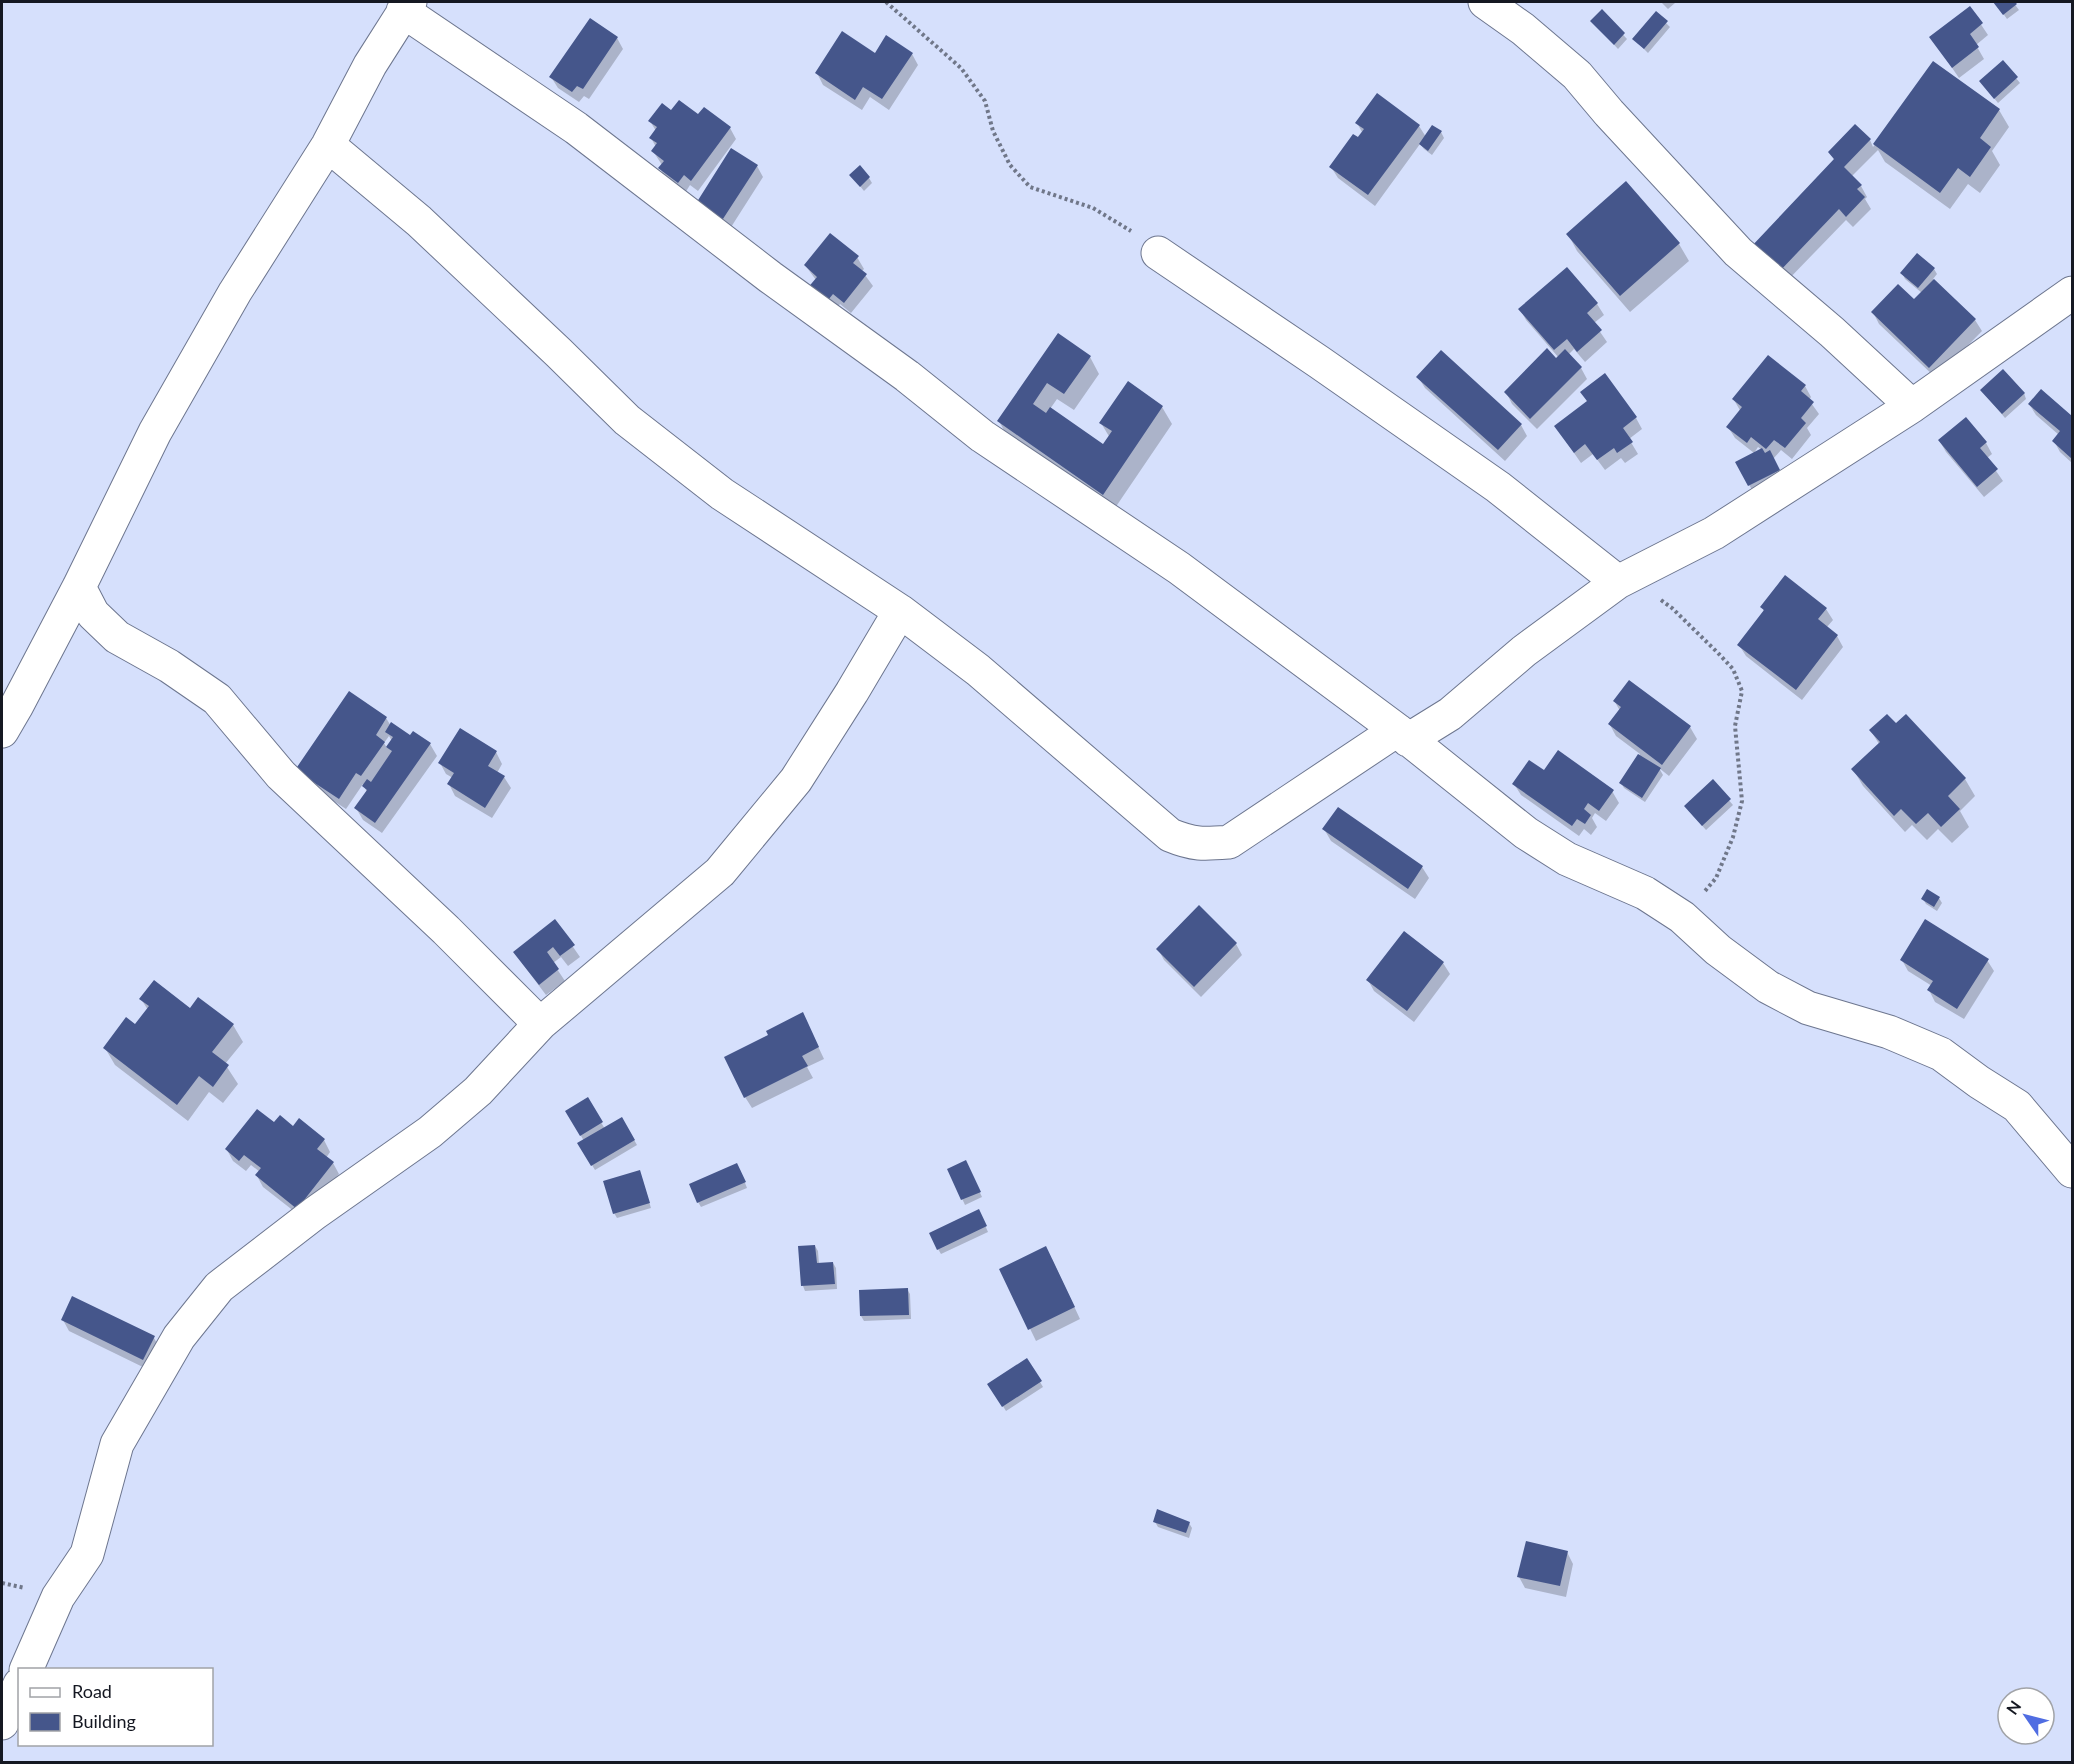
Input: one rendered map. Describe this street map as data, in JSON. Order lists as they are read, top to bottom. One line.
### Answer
{"legend":["Road","Building"],"north":"top left"}
